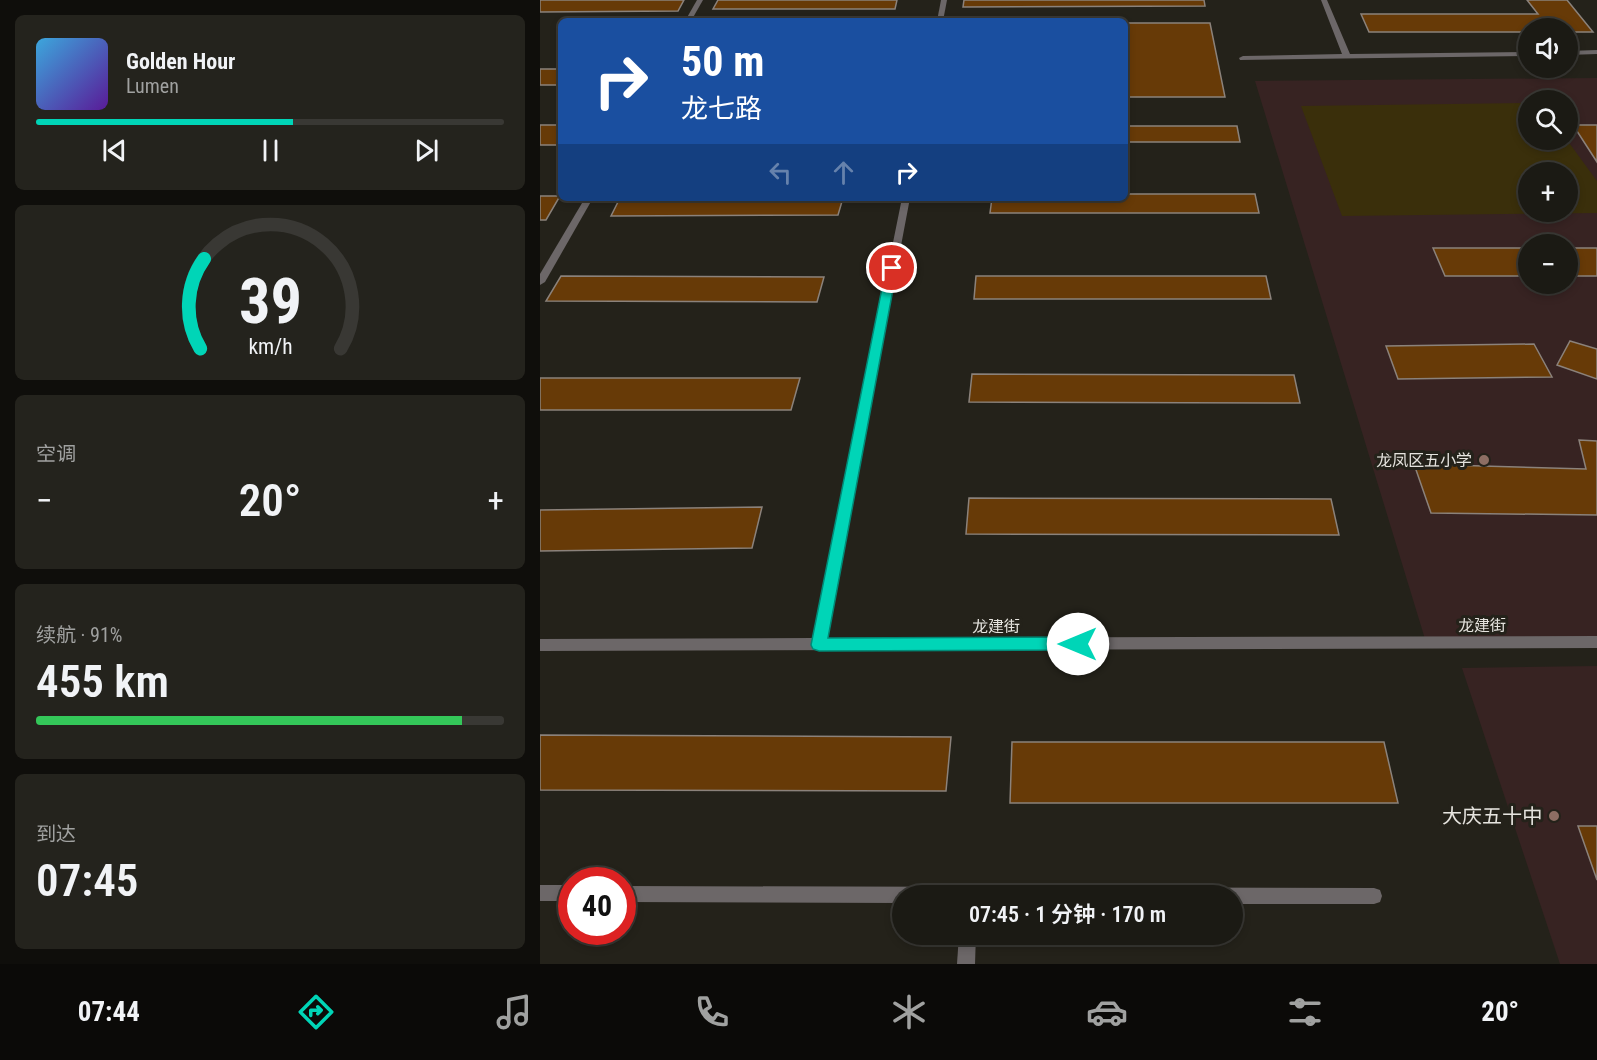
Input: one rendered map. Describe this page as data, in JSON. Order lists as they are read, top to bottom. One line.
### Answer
{"streets":{"street":["龙建街"]},"places":["龙凤区五小学","大庆五十中"],"page":{"map_buttons":["+","−"],"turn":["50 m","龙七路"],"song":["Golden Hour","Lumen"],"tile":["空调",["续航 · 91%","455 km"],["到达","07:45"]],"heat":["−","20°","+"],"limit":"40","trip":"07:45 · 1 分钟 · 170 m","tabs":["07:44","20°"],"gauge":["39","km/h"]}}
